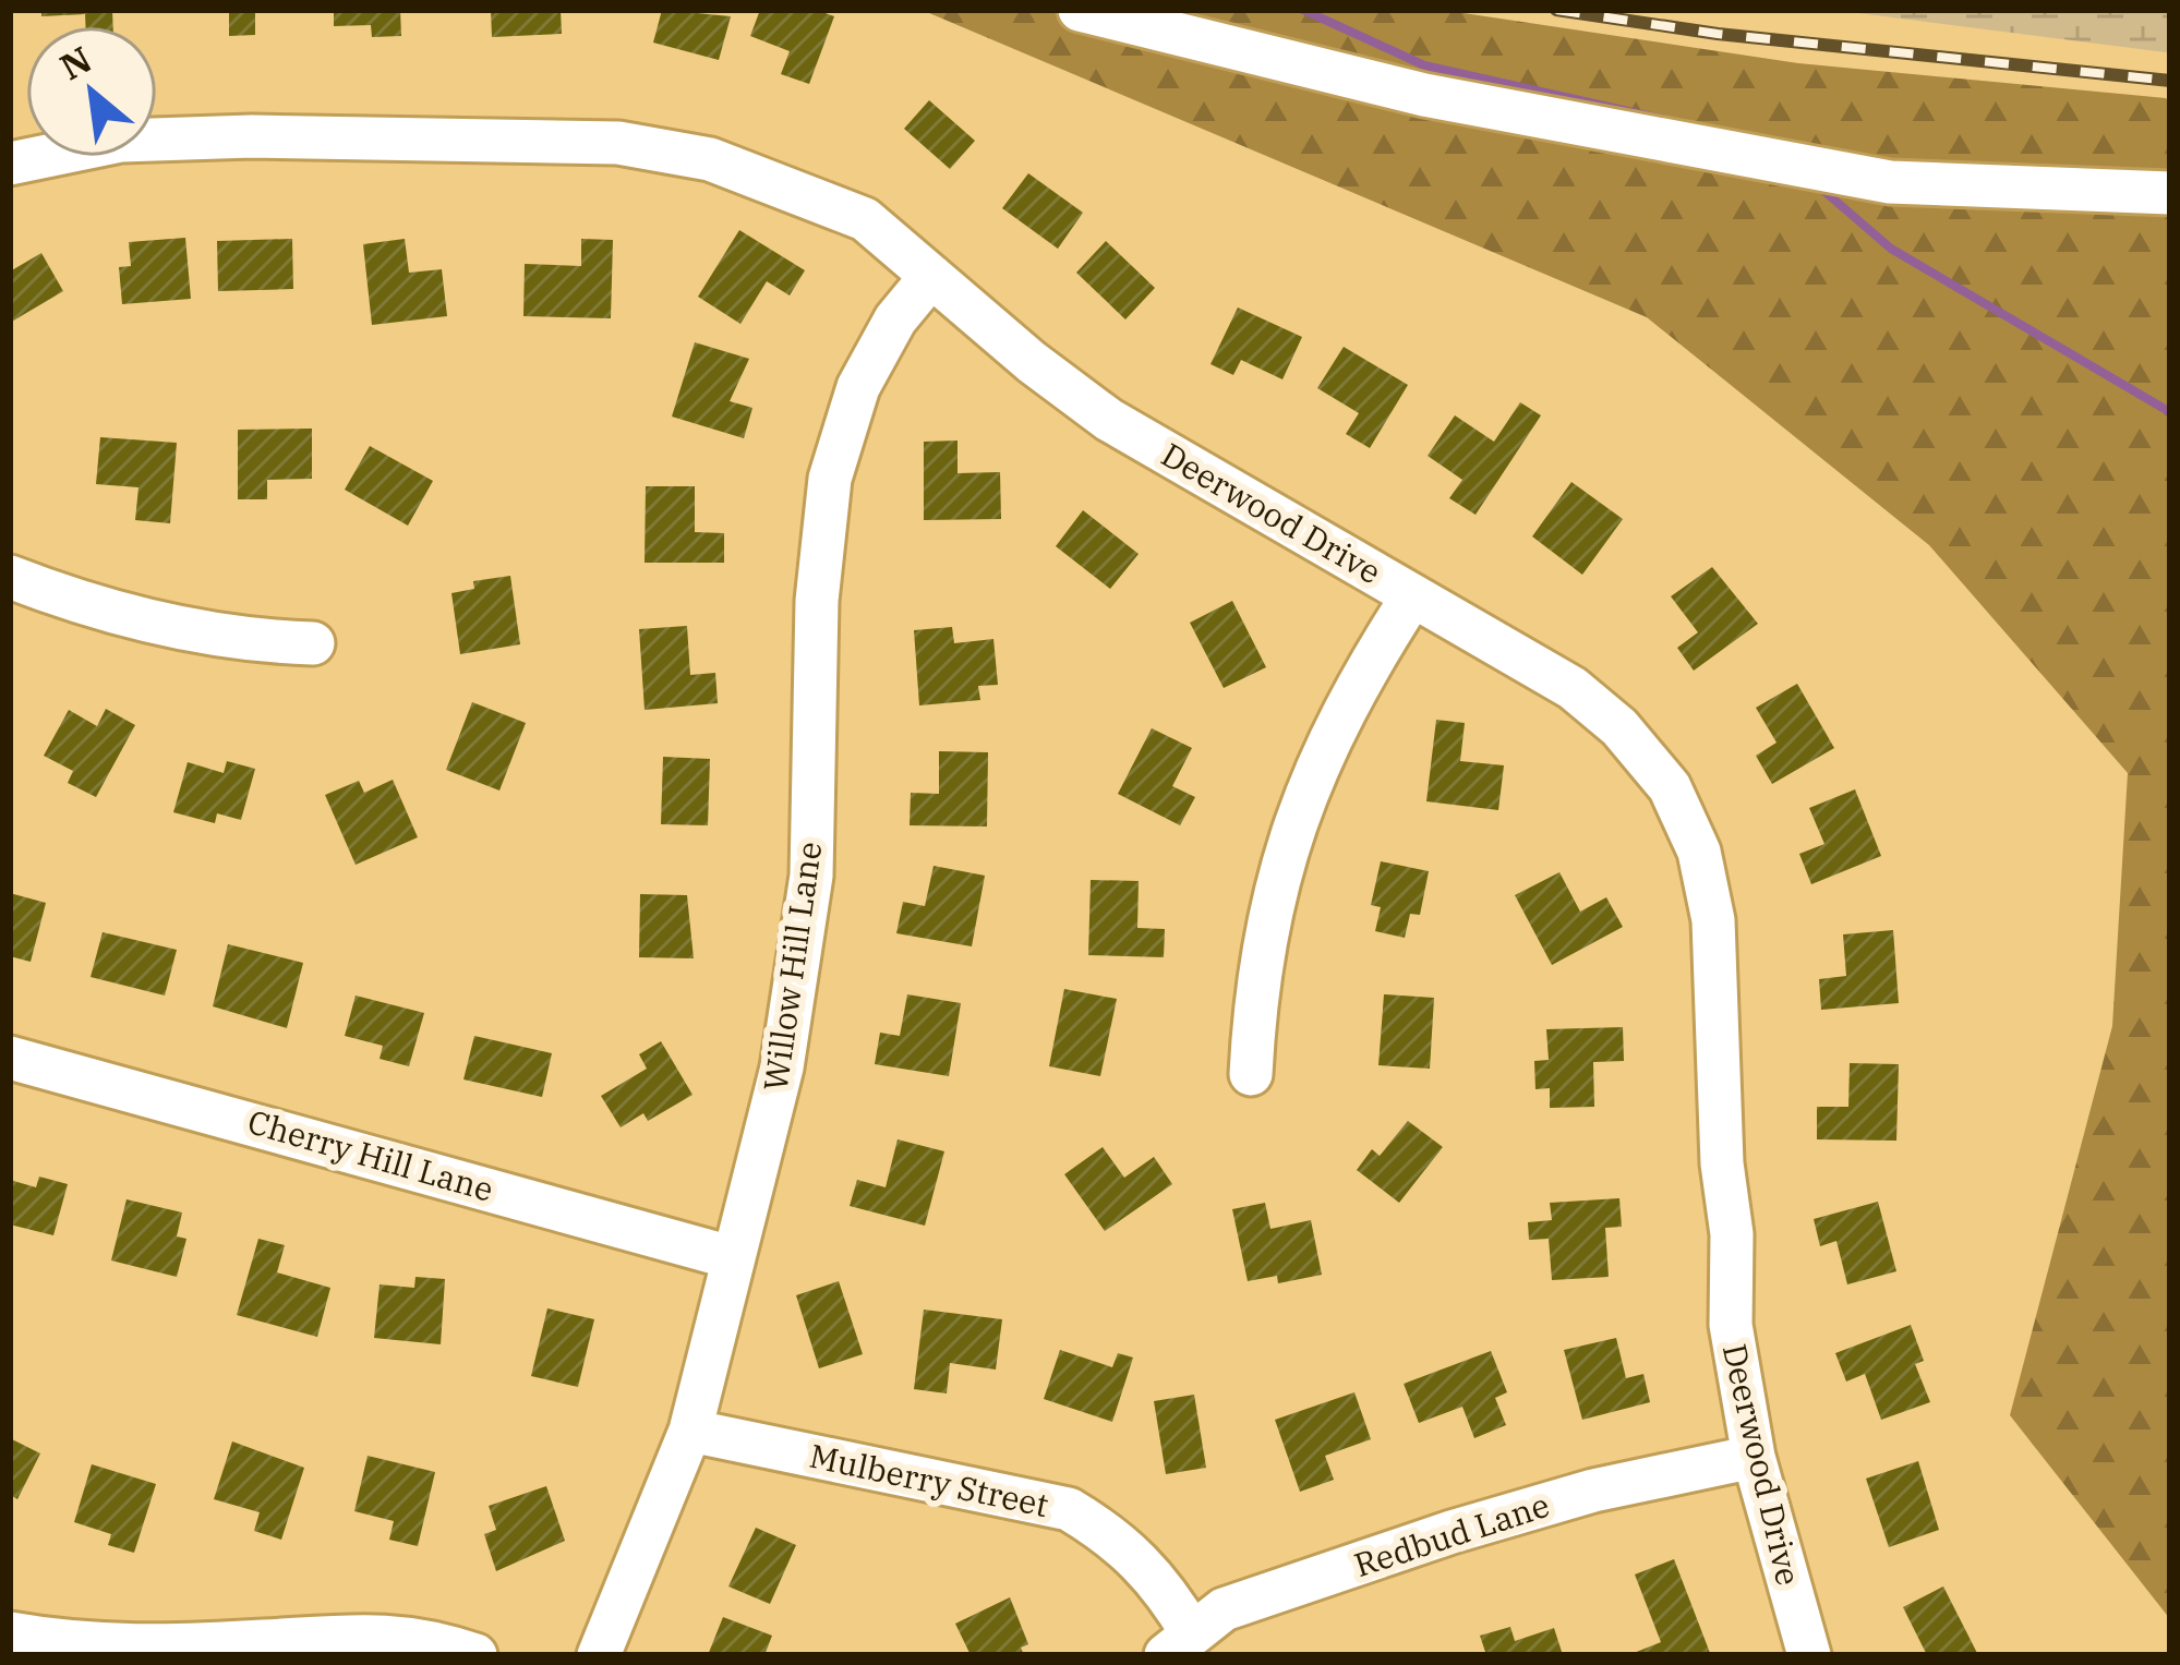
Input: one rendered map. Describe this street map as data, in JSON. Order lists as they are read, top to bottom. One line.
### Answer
{"streets":{"street":["Deerwood Drive","Willow Hill Lane","Cherry Hill Lane","Mulberry Street","Redbud Lane"]},"crossings":[["Deerwood Drive","Willow Hill Lane"],["Deerwood Drive","Redbud Lane"],["Willow Hill Lane","Cherry Hill Lane"],["Willow Hill Lane","Mulberry Street"],["Mulberry Street","Redbud Lane"]],"north":"top left"}
